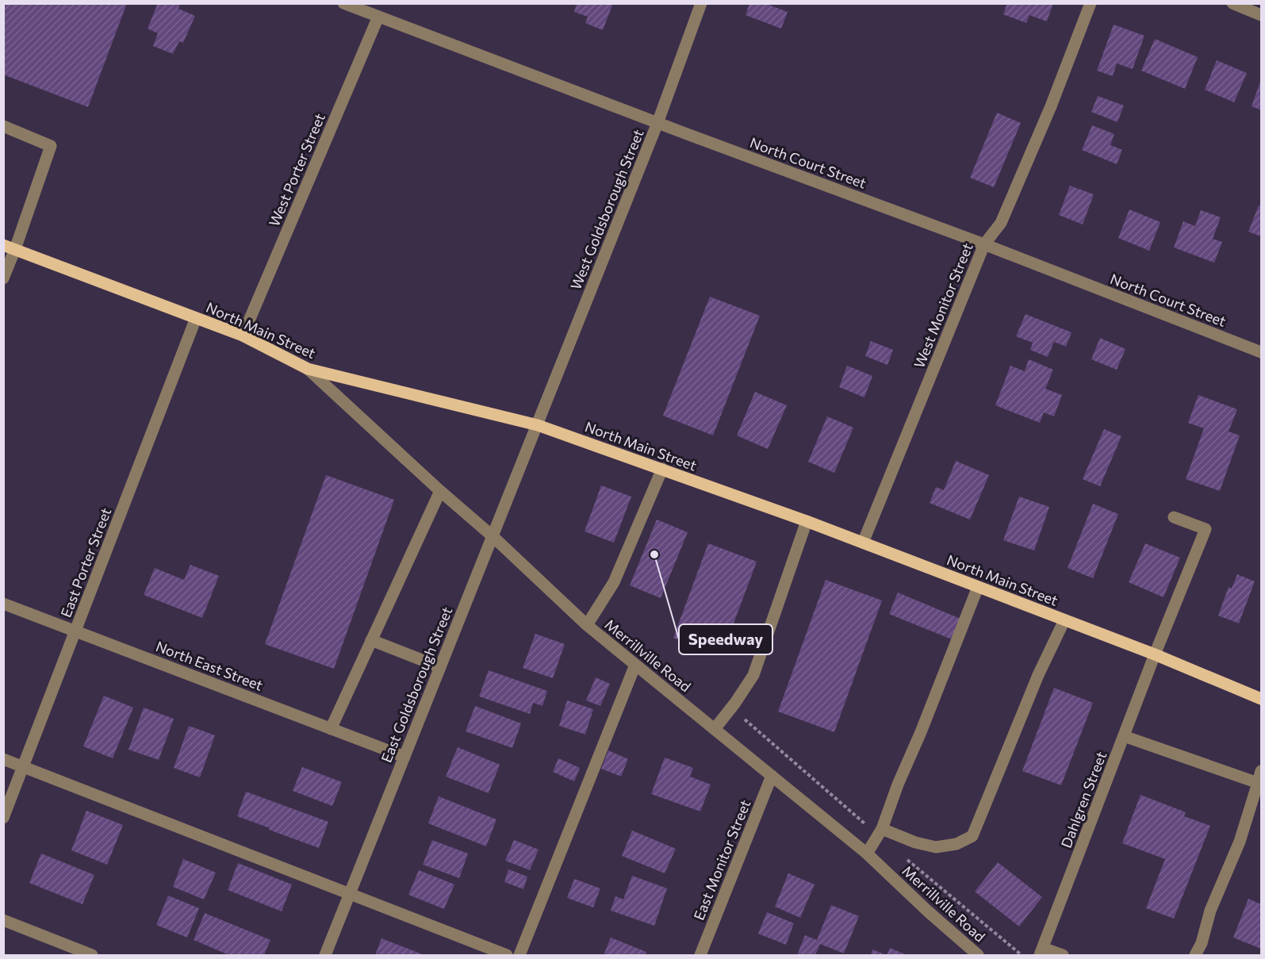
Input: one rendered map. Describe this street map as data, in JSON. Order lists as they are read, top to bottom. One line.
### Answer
{"streets":{"main road":["North Main Street"],"street":["North Court Street","West Porter Street","West Goldsborough Street","West Monitor Street","East Porter Street","Merrillville Road","North East Street","East Goldsborough Street","Dahlgren Street","East Monitor Street"]},"crossings":[["North Court Street","West Porter Street"],["North Court Street","West Goldsborough Street"],["North Court Street","West Monitor Street"],["West Porter Street","North Main Street"],["West Goldsborough Street","North Main Street"],["West Goldsborough Street","East Goldsborough Street"],["West Monitor Street","North Main Street"],["North Main Street","East Porter Street"],["North Main Street","Merrillville Road"],["North Main Street","East Goldsborough Street"],["North Main Street","Dahlgren Street"],["East Porter Street","North East Street"],["Merrillville Road","East Goldsborough Street"],["Merrillville Road","East Monitor Street"],["North East Street","East Goldsborough Street"]],"places":["Speedway"]}
